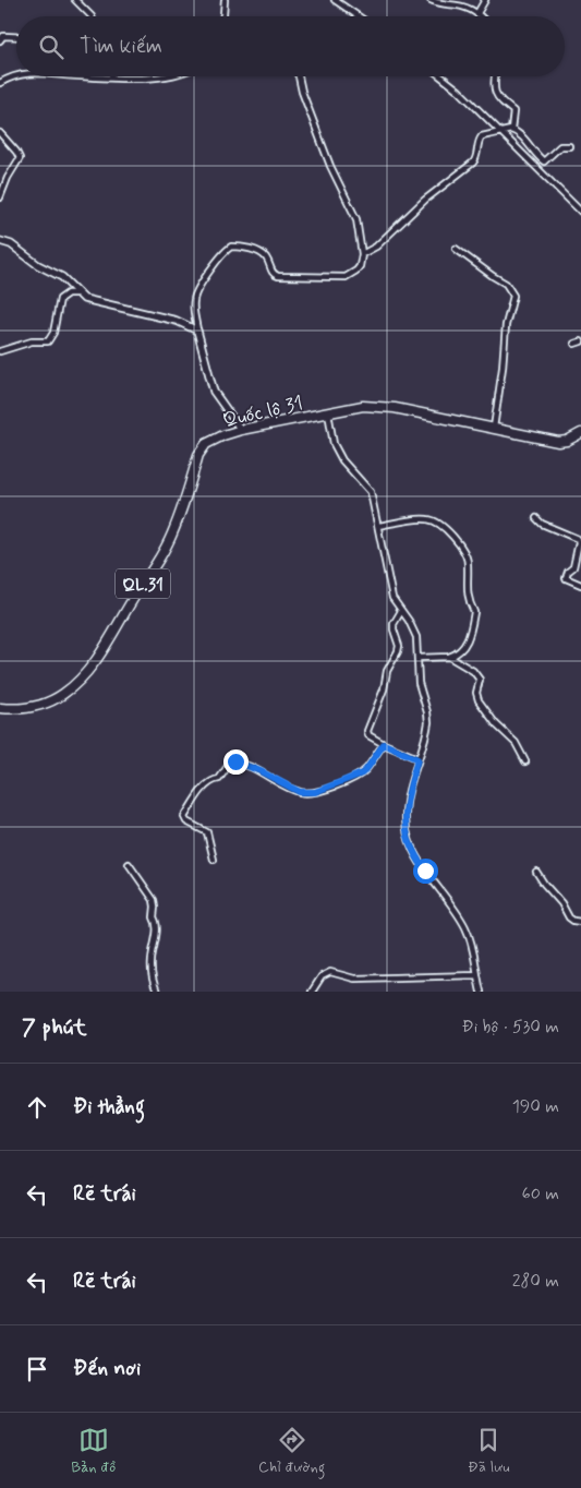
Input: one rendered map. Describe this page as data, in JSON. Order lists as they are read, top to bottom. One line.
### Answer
{"streets":{"highway":["Quốc lộ 31","QL.31"]},"page":{"search":"Tìm kiếm","heading":["7 phút","Đi bộ · 530 m"],"list":[["Đi thẳng","190 m"],["Rẽ trái","60 m"],["Rẽ trái","280 m"],"Đến nơi"],"nav":["Bản đồ","Chỉ đường","Đã lưu"]}}
